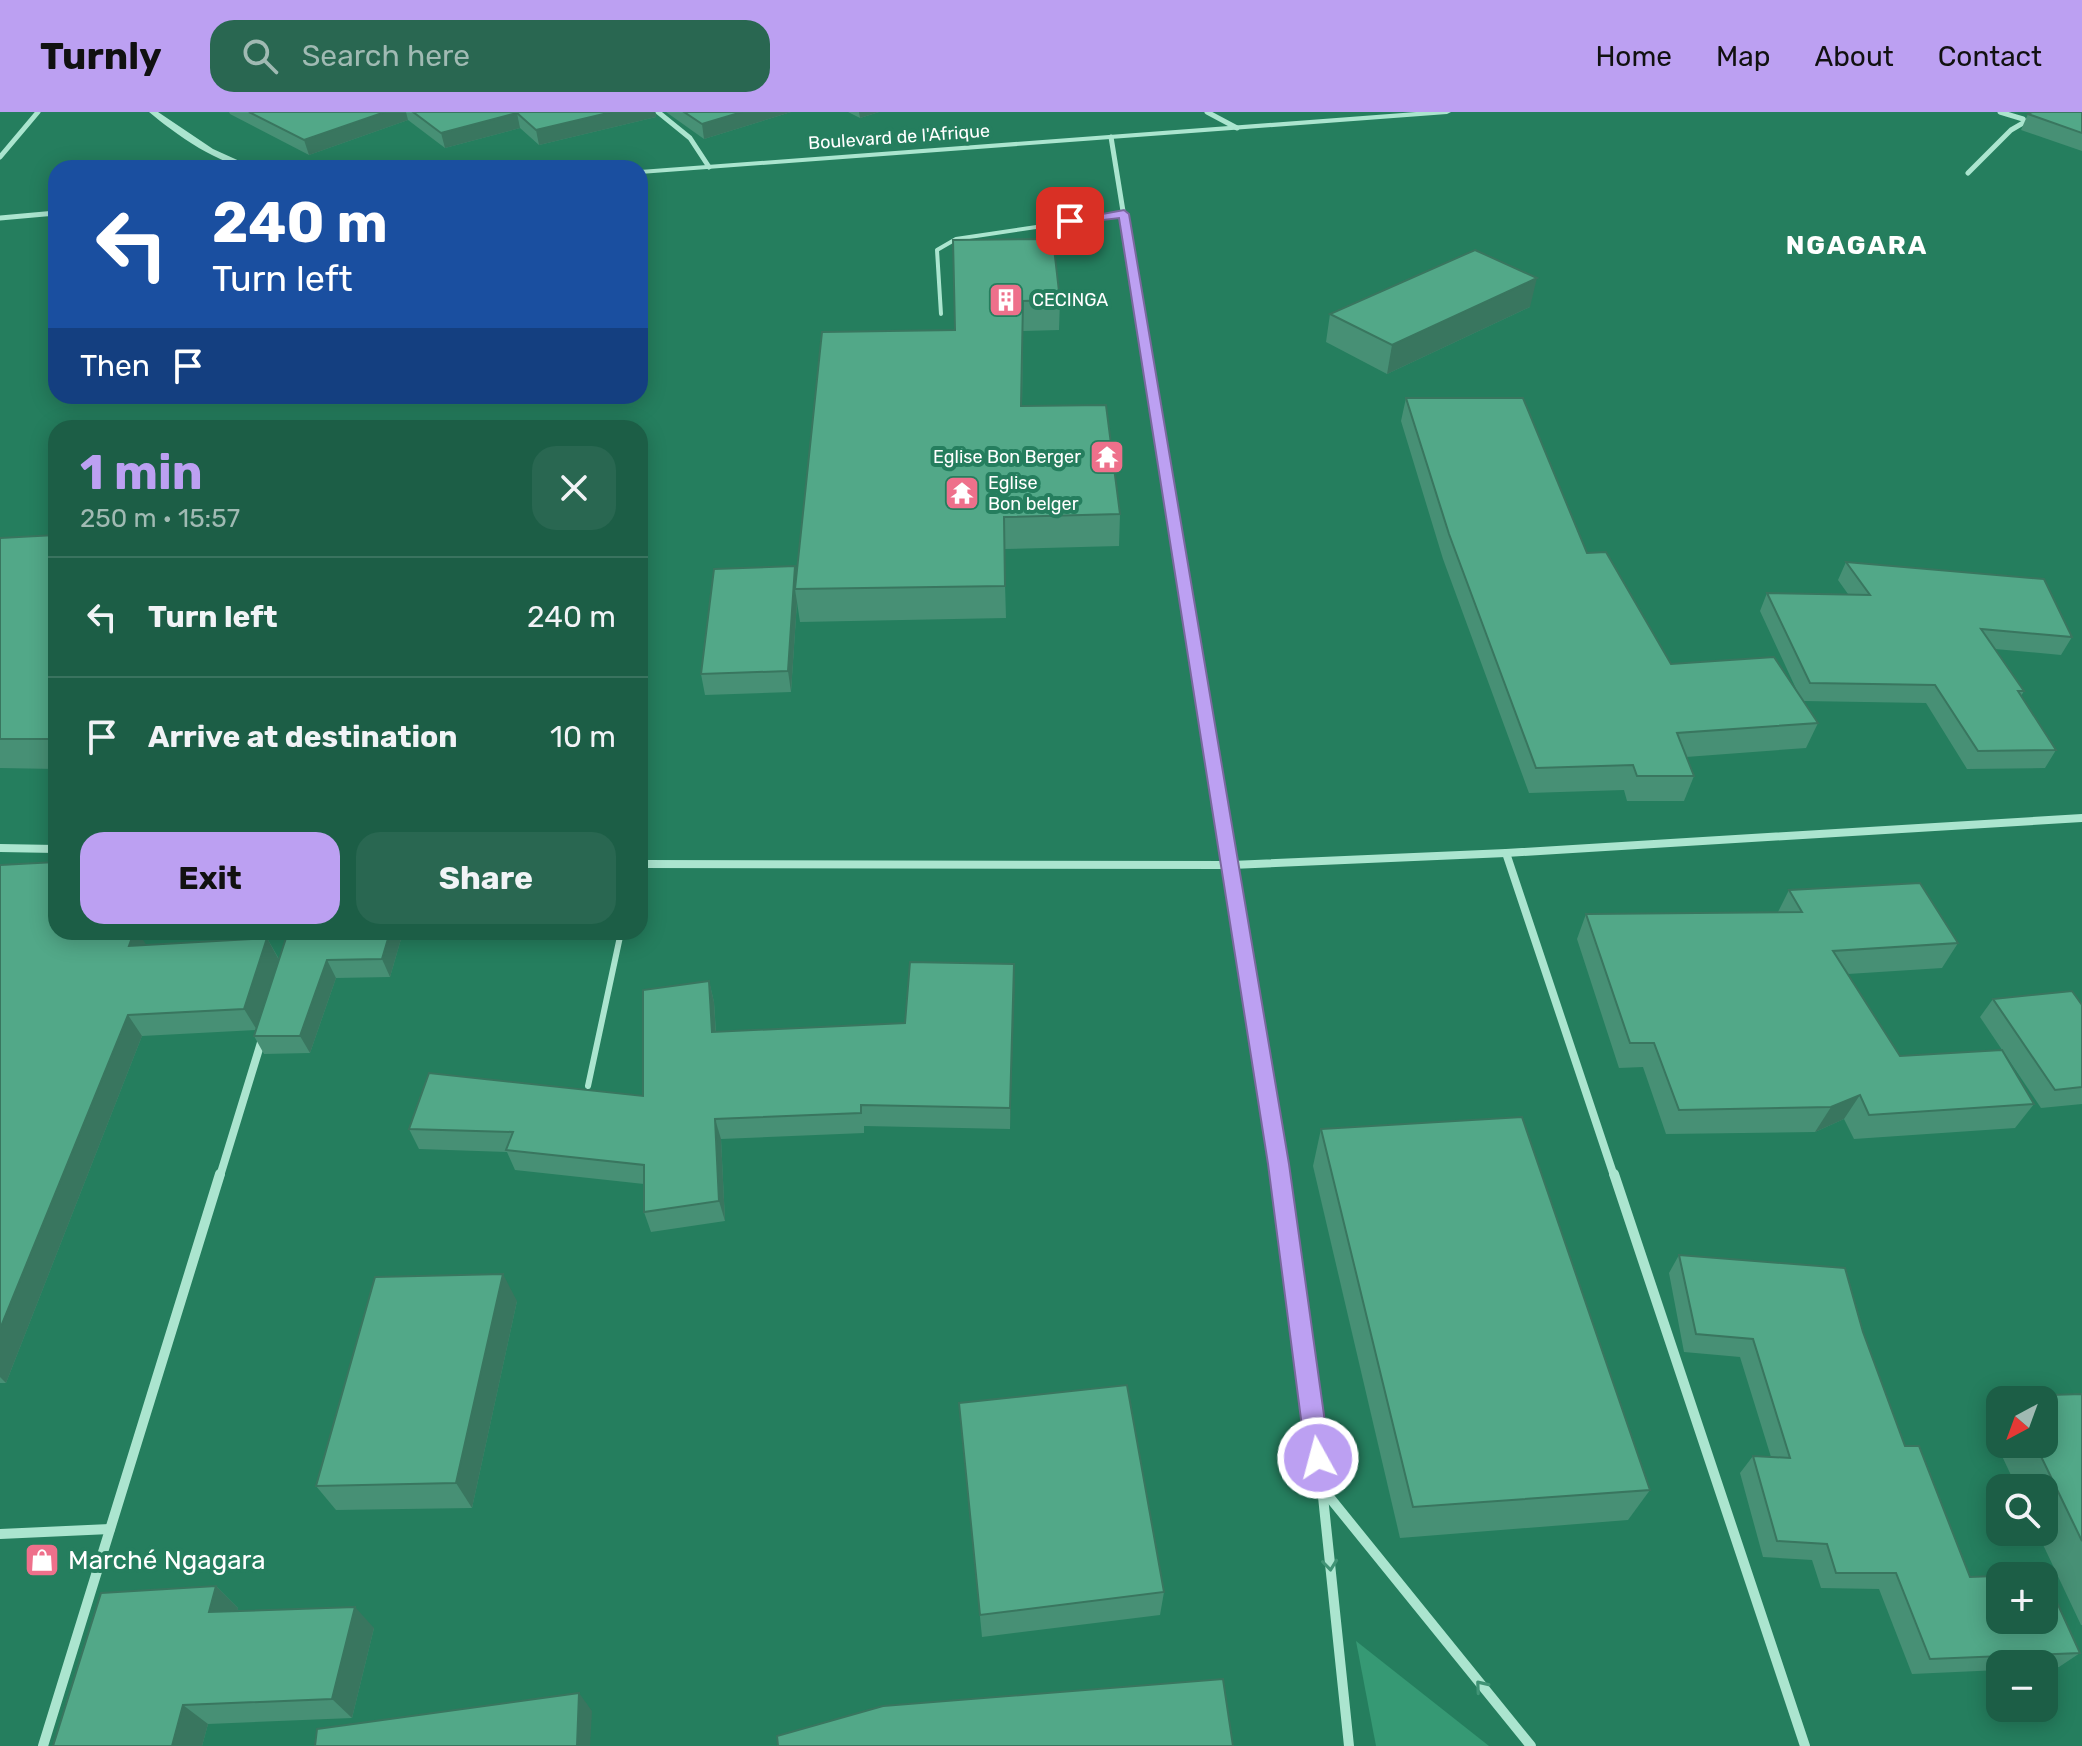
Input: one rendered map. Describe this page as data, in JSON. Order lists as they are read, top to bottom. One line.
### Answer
{"streets":{"street":["Boulevard de l'Afrique"]},"districts":["NGAGARA"],"places":{"building":["CECINGA"],"temple":["Eglise Bon Berger","Eglise Bon belger"],"shop":["Marché Ngagara"]},"north":"bottom left","page":{"header":"Turnly","search":"Search here","nav":["Home","Map","About","Contact"],"turn":["240 m","Turn left"],"then":"Then","heading":["1 min","250 m · 15:57"],"list":[{"name":"Turn left","value":"240 m"},{"name":"Arrive at destination","value":"10 m"}],"buttons":["Exit","Share"],"map_buttons":["+","−"]}}
